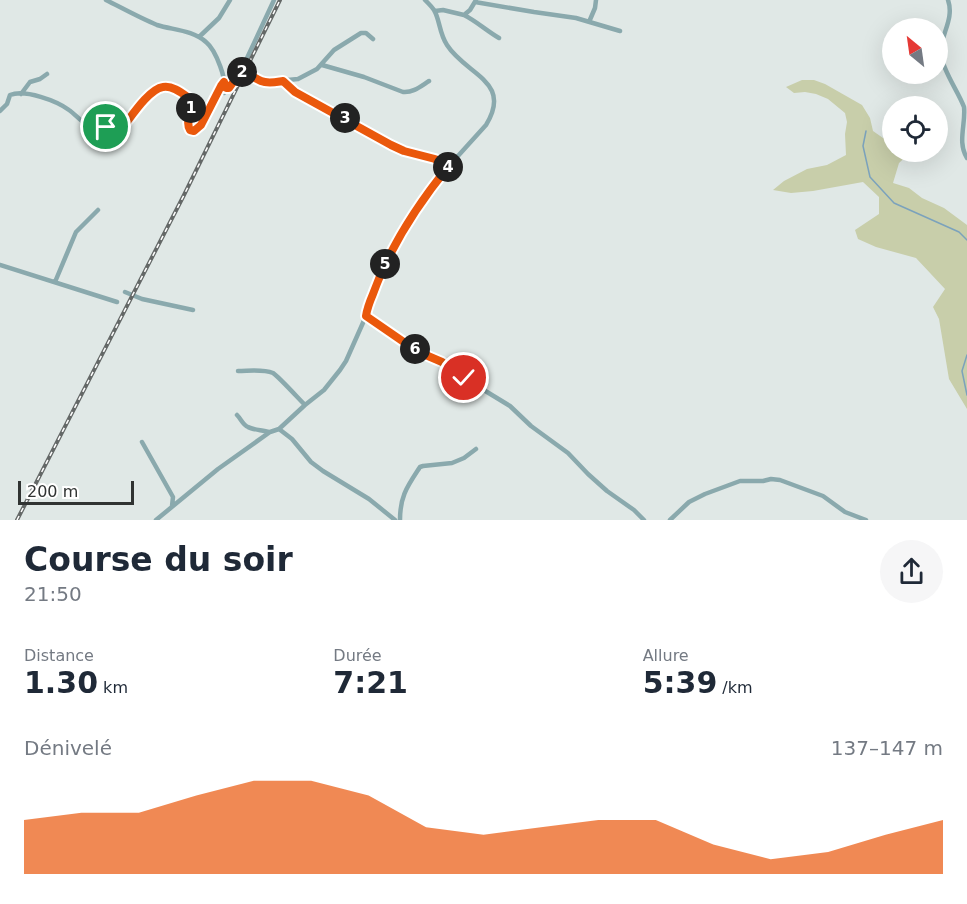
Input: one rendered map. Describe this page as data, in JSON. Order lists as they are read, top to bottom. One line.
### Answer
{"scale_bar":"200 m","north":"top left","page":{"pins":["2","1","3","4","5","6"],"scale":"200 m","heading":["Course du soir","21:50"],"stats":[["Distance","1.30 km"],["Durée","7:21"],["Allure","5:39 /km"]],"chart":["Dénivelé","137–147 m"]}}
